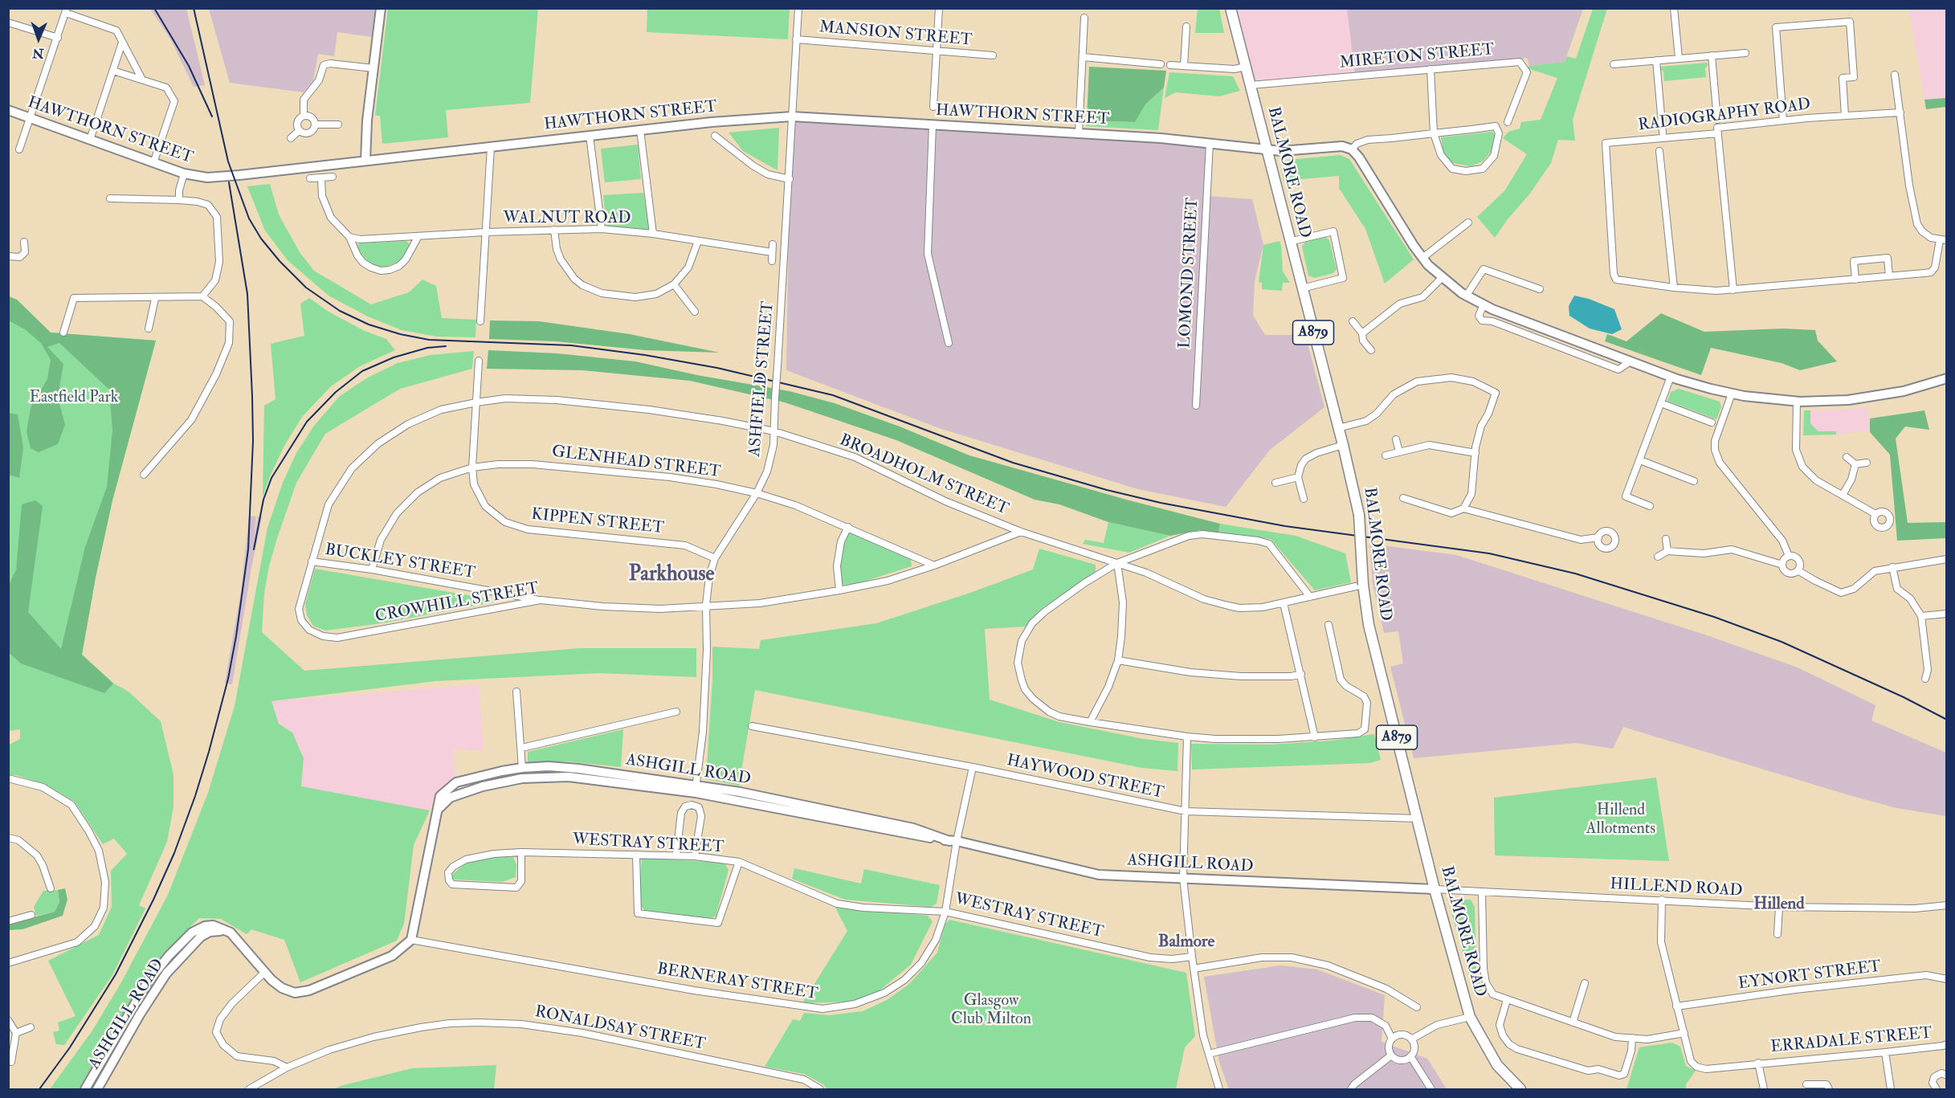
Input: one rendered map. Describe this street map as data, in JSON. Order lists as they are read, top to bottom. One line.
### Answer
{"streets":{"main road":["BALMORE ROAD","A879"],"street":["MANSION STREET","MIRETON STREET","HAWTHORN STREET","RADIOGRAPHY ROAD","WALNUT ROAD","LOMOND STREET","ASHFIELD STREET","GLENHEAD STREET","BROADHOLM STREET","KIPPEN STREET","BUCKLEY STREET","CROWHILL STREET","ASHGILL ROAD","HAYWOOD STREET","WESTRAY STREET","HILLEND ROAD","EYNORT STREET","BERNERAY STREET","RONALDSAY STREET","ERRADALE STREET"]},"crossings":[["MANSION STREET","ASHFIELD STREET"],["MIRETON STREET","BALMORE ROAD"],["HAWTHORN STREET","BALMORE ROAD"],["HAWTHORN STREET","LOMOND STREET"],["HAWTHORN STREET","ASHFIELD STREET"],["BALMORE ROAD","BROADHOLM STREET"],["BALMORE ROAD","ASHGILL ROAD"],["BALMORE ROAD","HAYWOOD STREET"],["BALMORE ROAD","HILLEND ROAD"],["ASHFIELD STREET","GLENHEAD STREET"],["ASHFIELD STREET","BROADHOLM STREET"],["ASHFIELD STREET","KIPPEN STREET"],["ASHFIELD STREET","CROWHILL STREET"],["ASHFIELD STREET","ASHGILL ROAD"],["GLENHEAD STREET","KIPPEN STREET"],["GLENHEAD STREET","BUCKLEY STREET"],["GLENHEAD STREET","CROWHILL STREET"],["BROADHOLM STREET","KIPPEN STREET"],["BROADHOLM STREET","BUCKLEY STREET"],["BROADHOLM STREET","CROWHILL STREET"],["BUCKLEY STREET","CROWHILL STREET"],["ASHGILL ROAD","HILLEND ROAD"],["ASHGILL ROAD","BERNERAY STREET"],["HAYWOOD STREET","BERNERAY STREET"],["WESTRAY STREET","BERNERAY STREET"]],"districts":["Parkhouse","Hillend","Balmore"],"parks":["Eastfield Park","Hillend Allotments","Glasgow Club Milton"],"north":"bottom"}
